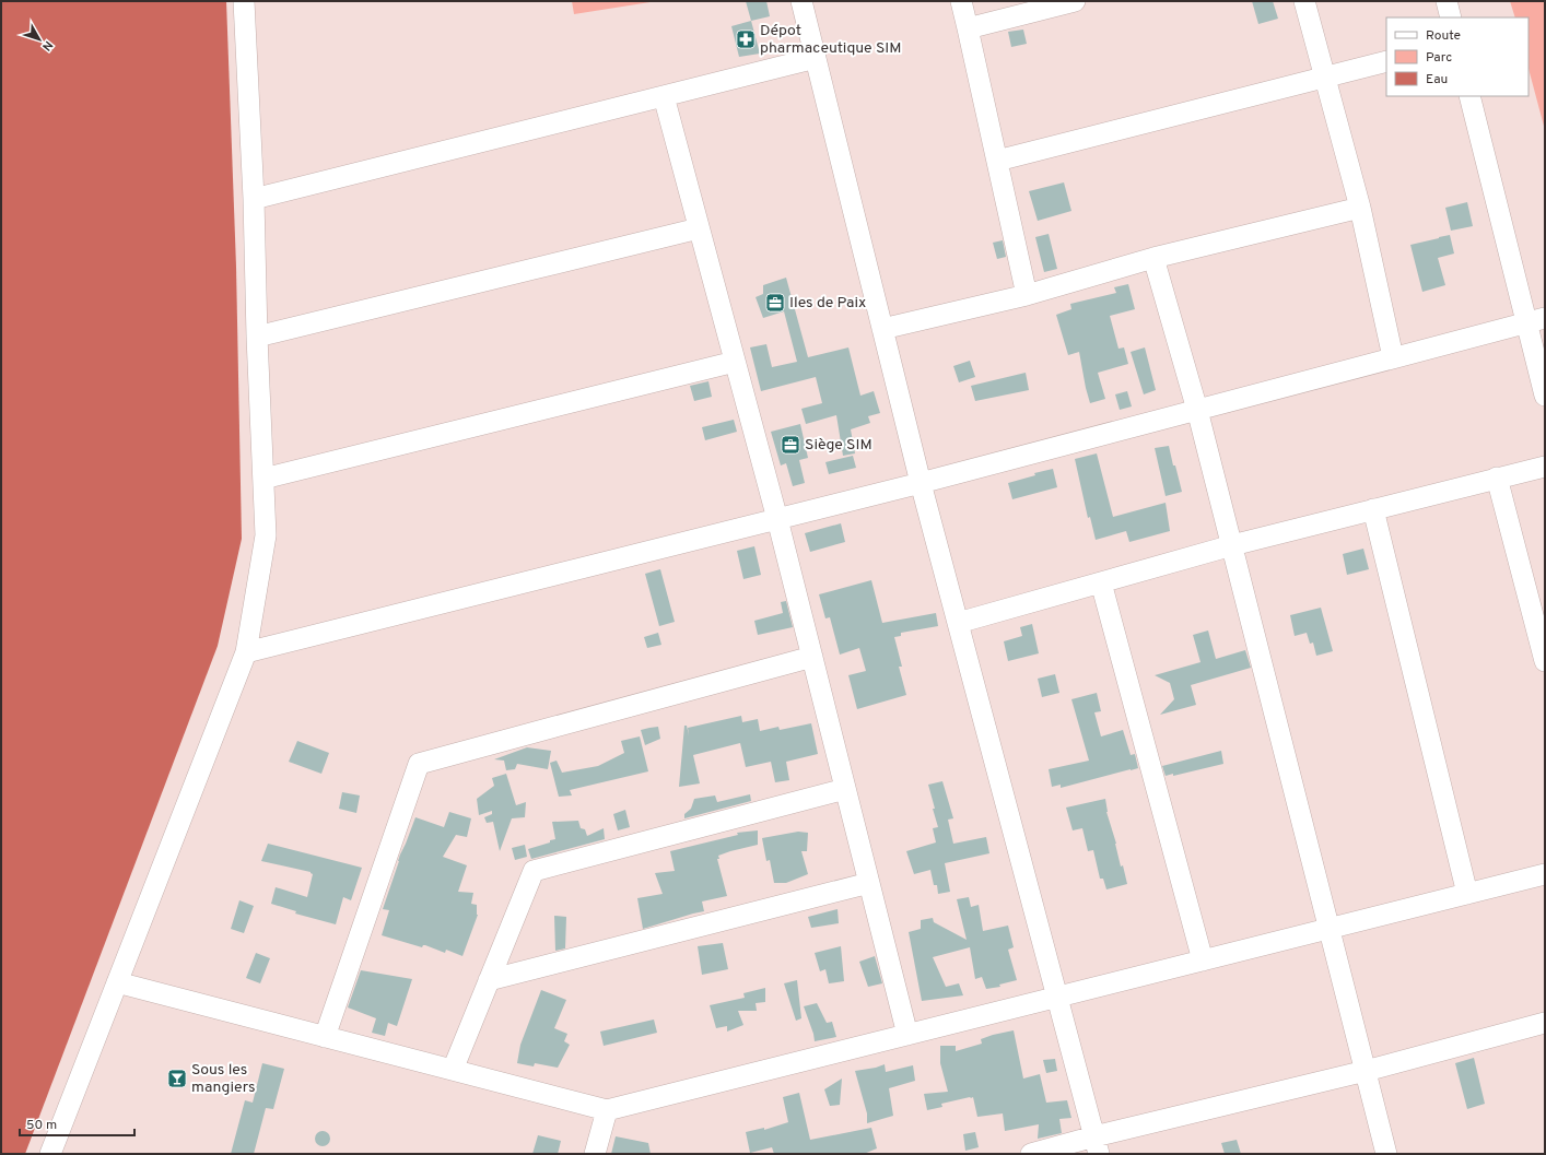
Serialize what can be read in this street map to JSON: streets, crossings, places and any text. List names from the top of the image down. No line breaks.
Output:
{"places":{"pharmacy":["Dépot pharmaceutique SIM"],"office":["Iles de Paix","Siège SIM"],"bar":["Sous les mangiers"]},"legend":["Route","Parc","Eau"],"scale_bar":"50 m","north":"bottom right"}
